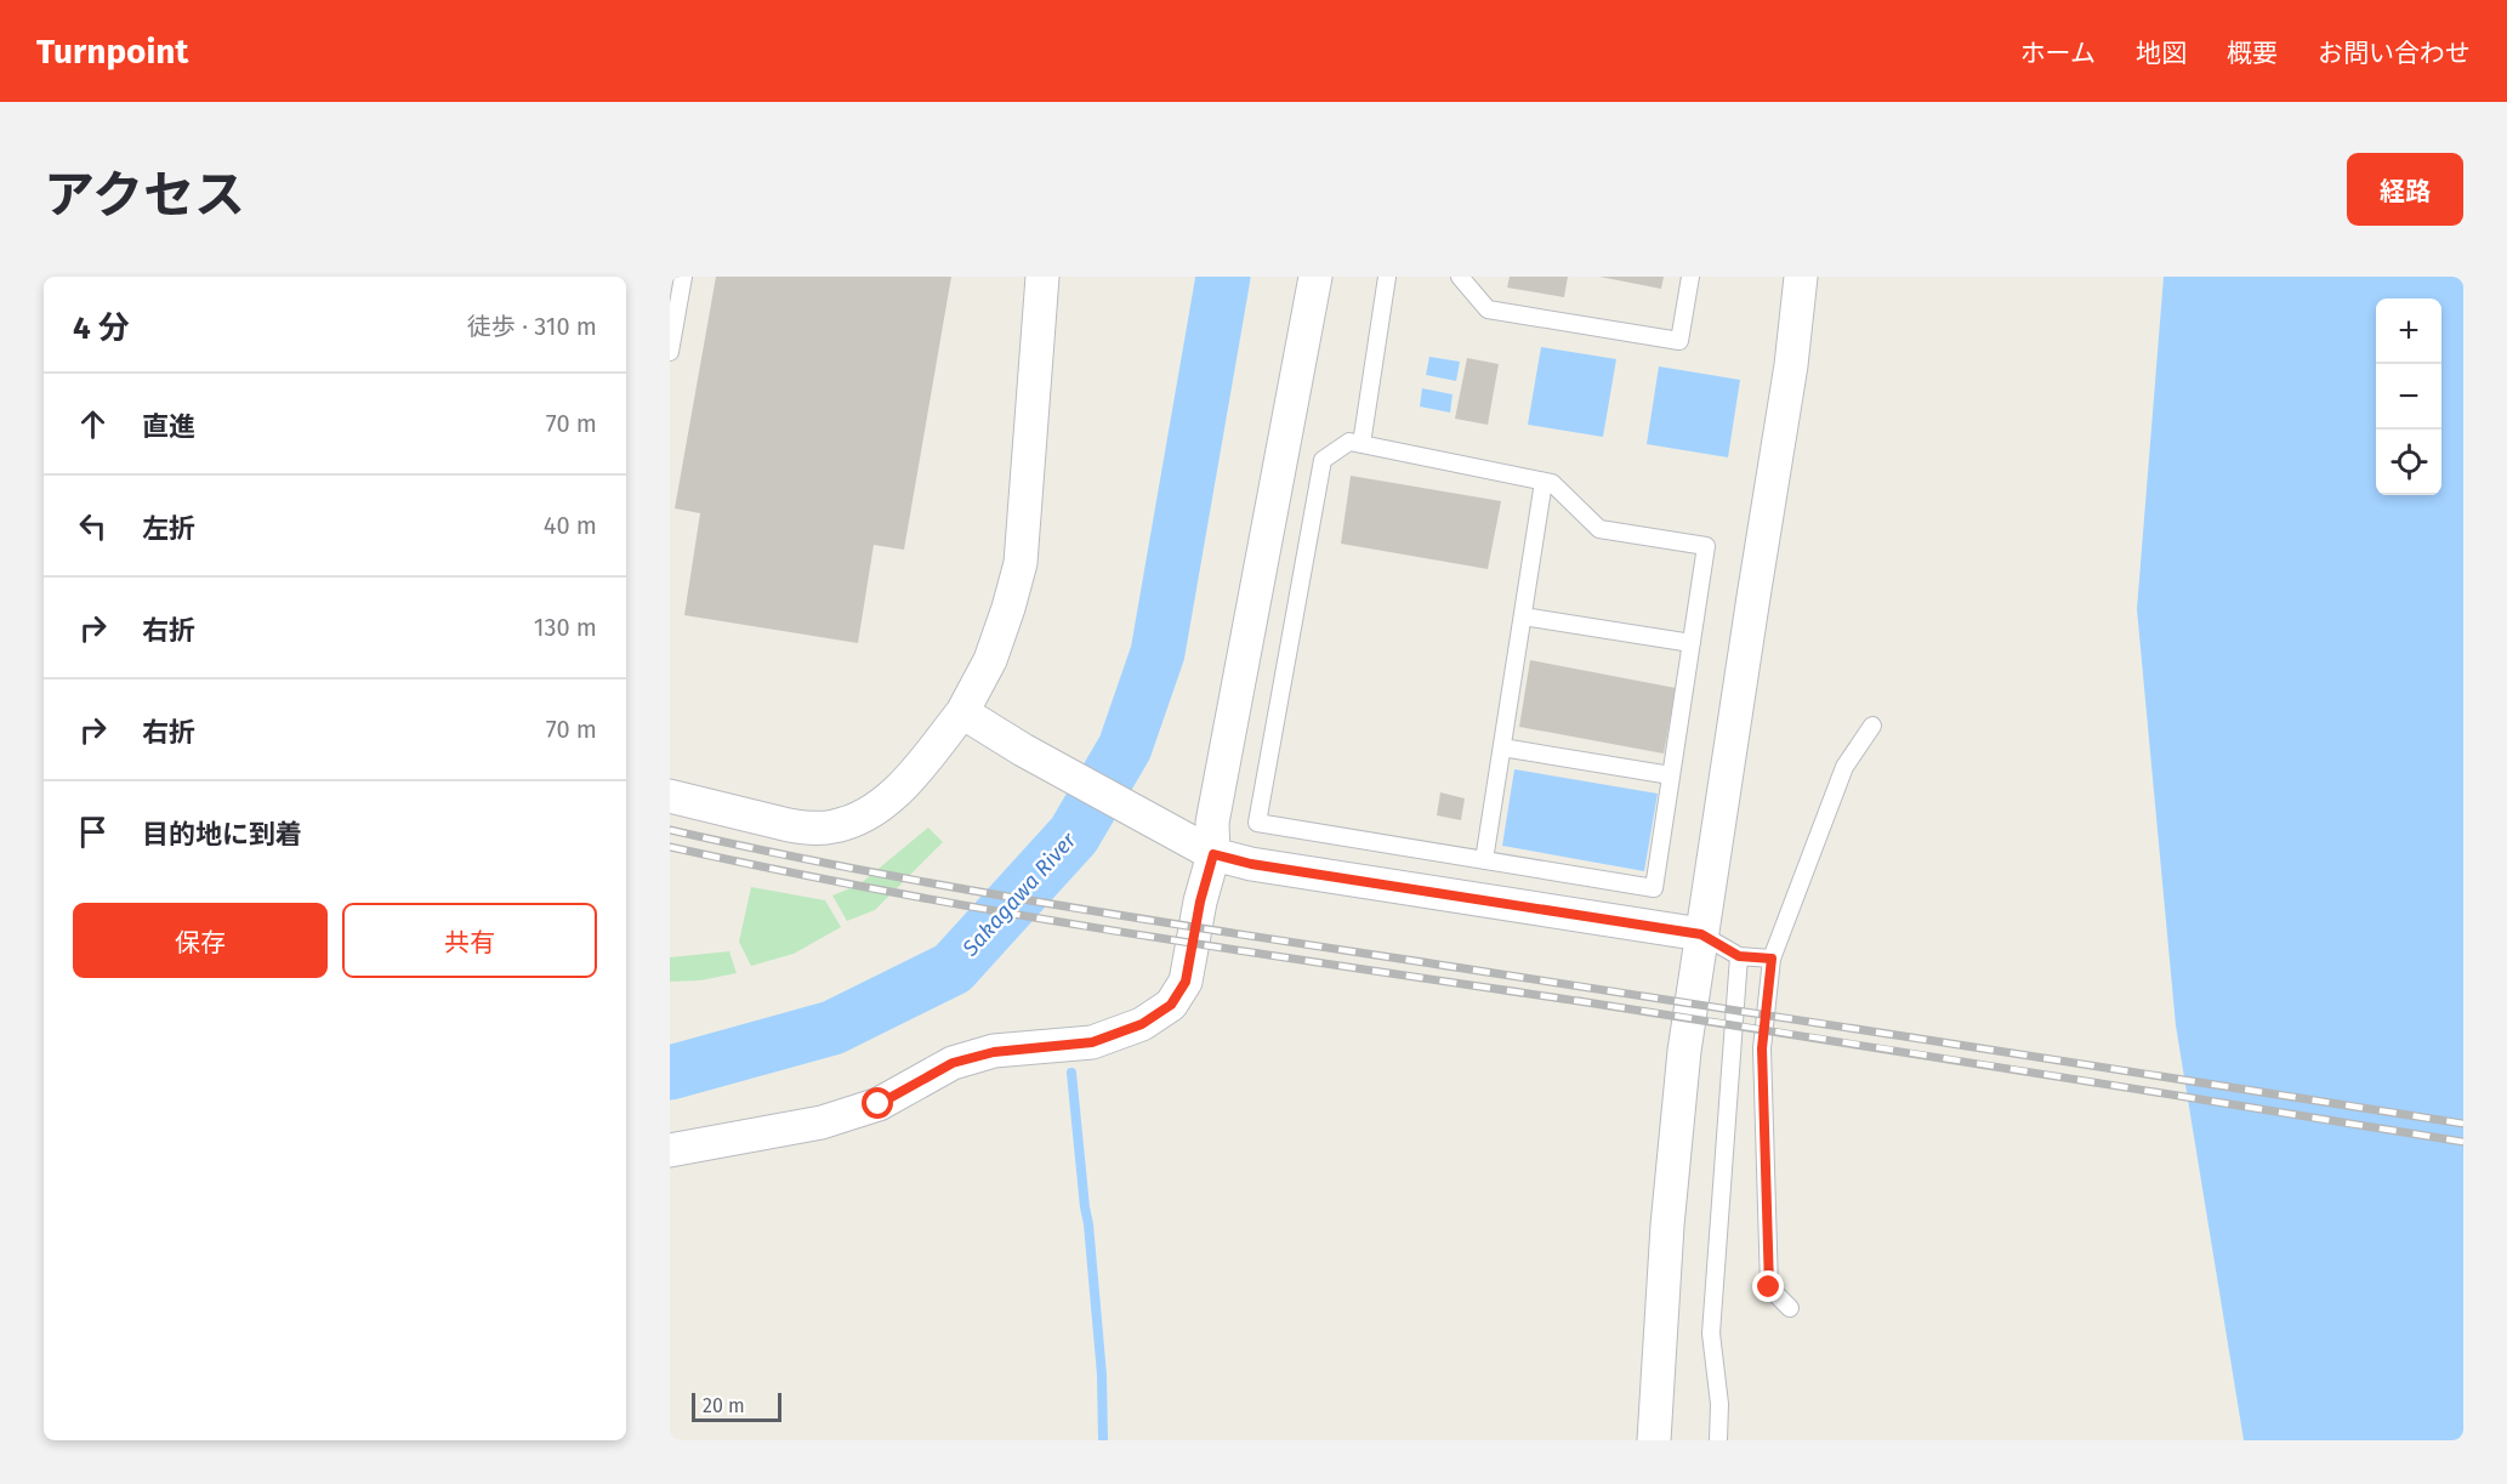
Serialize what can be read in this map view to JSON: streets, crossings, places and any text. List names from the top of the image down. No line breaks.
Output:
{"water":["Sakagawa River"],"scale_bar":"20 m","page":{"header":"Turnpoint","nav":["ホーム","地図","概要","お問い合わせ"],"title":"アクセス","buttons":["経路",["保存","共有"]],"heading":["4 分","徒歩 · 310 m"],"map_buttons":["+","−"],"list":[["直進","70 m"],["左折","40 m"],["右折","130 m"],["右折","70 m"],"目的地に到着"],"scale":"20 m"}}
